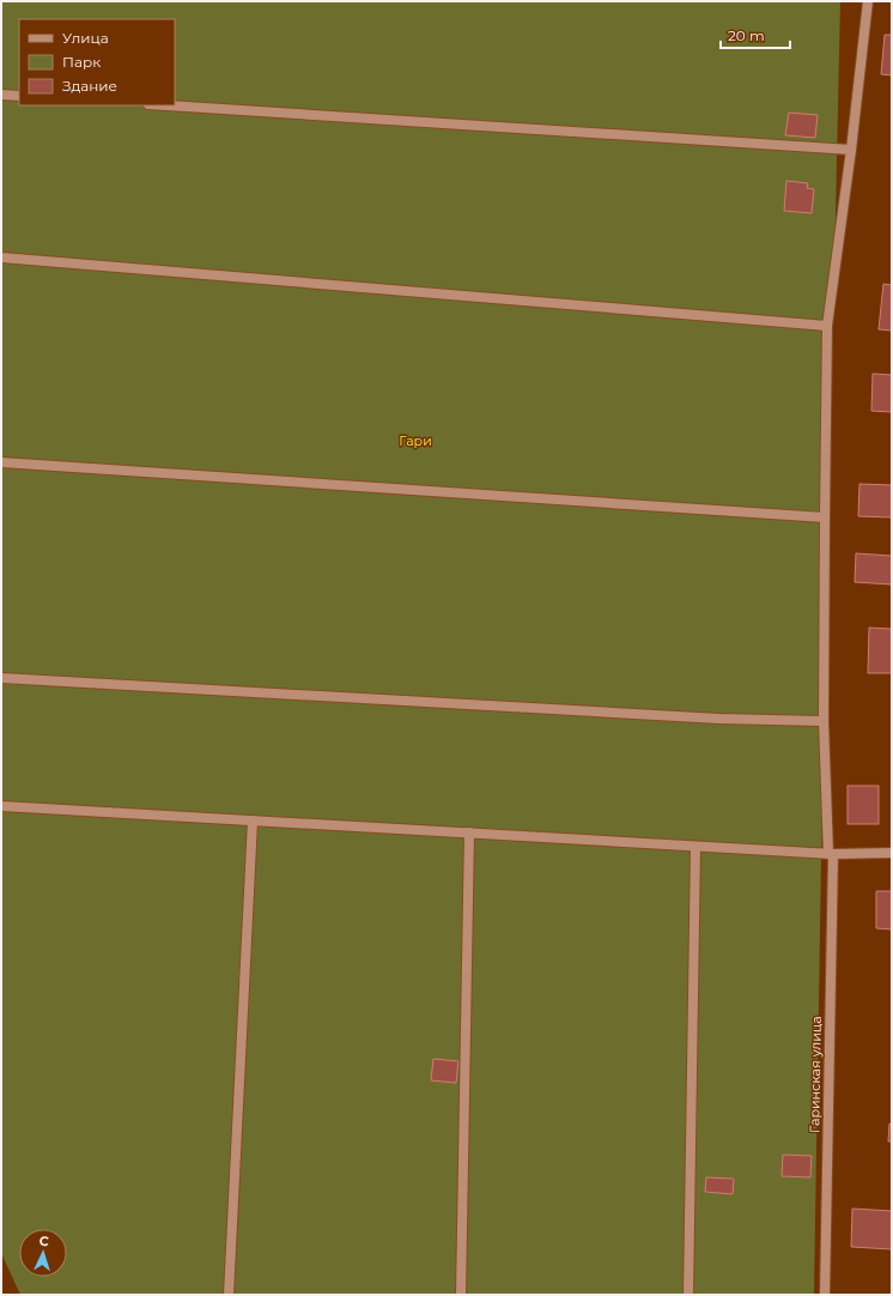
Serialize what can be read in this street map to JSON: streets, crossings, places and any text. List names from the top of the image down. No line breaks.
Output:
{"streets":{"street":["Гаринская улица"]},"parks":["Гари"],"legend":["Улица","Парк","Здание"],"scale_bar":"20 m","north":"top"}
